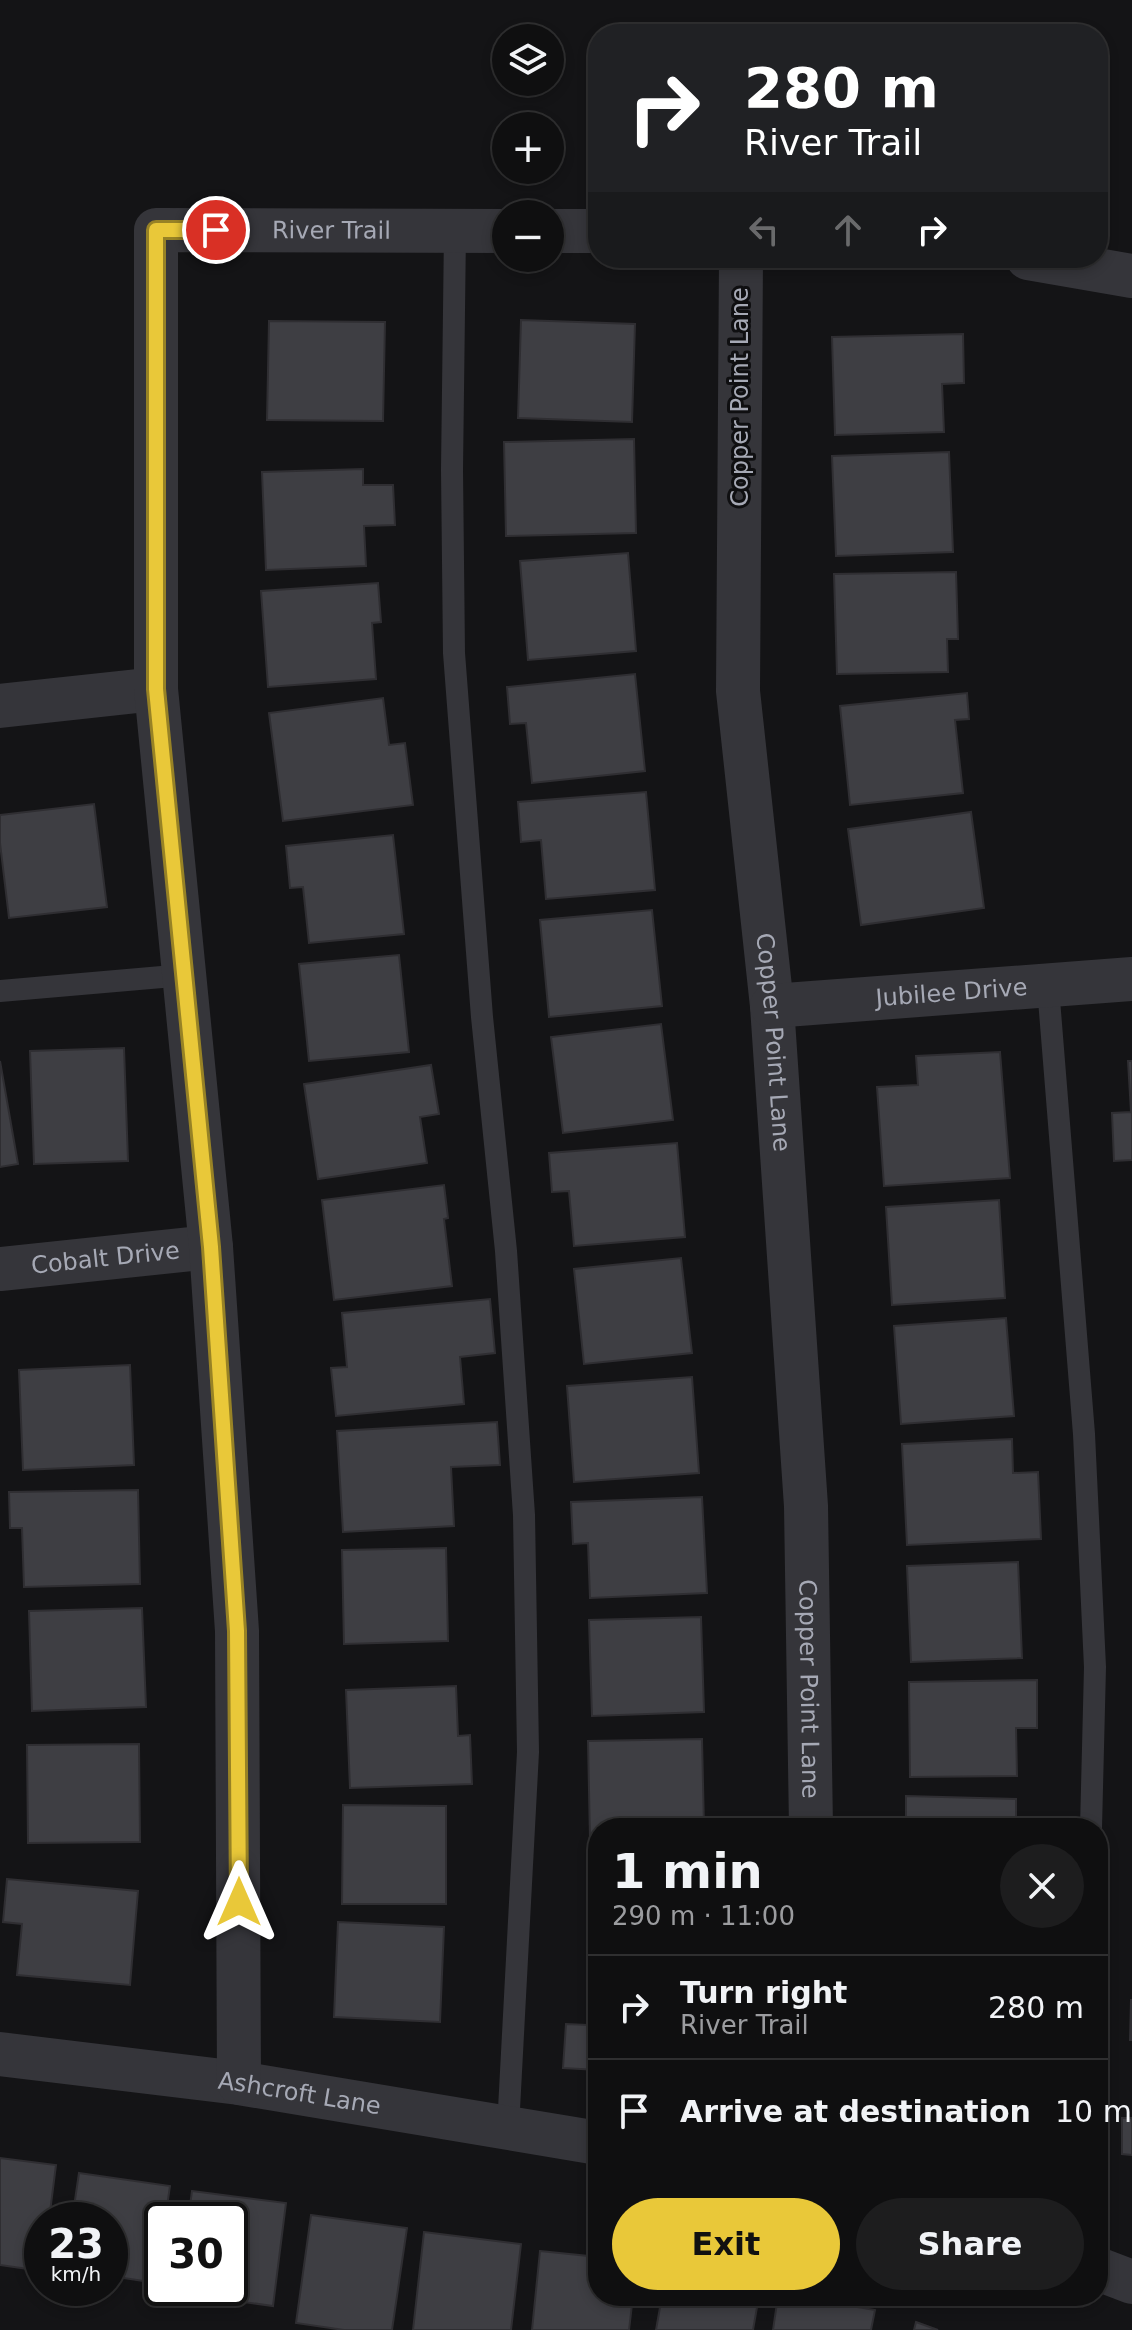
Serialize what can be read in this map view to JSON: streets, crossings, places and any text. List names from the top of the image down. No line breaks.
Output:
{"streets":{"street":["River Trail","Copper Point Lane","Jubilee Drive","Cobalt Drive","Ashcroft Lane"]},"crossings":[["Copper Point Lane","Jubilee Drive"]],"page":{"map_buttons":["+","−"],"turn":["280 m","River Trail"],"heading":["1 min","290 m · 11:00"],"list":[{"name":"Turn right","note":"River Trail","value":"280 m"},{"name":"Arrive at destination","value":"10 m"}],"buttons":["Exit","Share"],"speed":"23 km/h","limit":"30"}}
